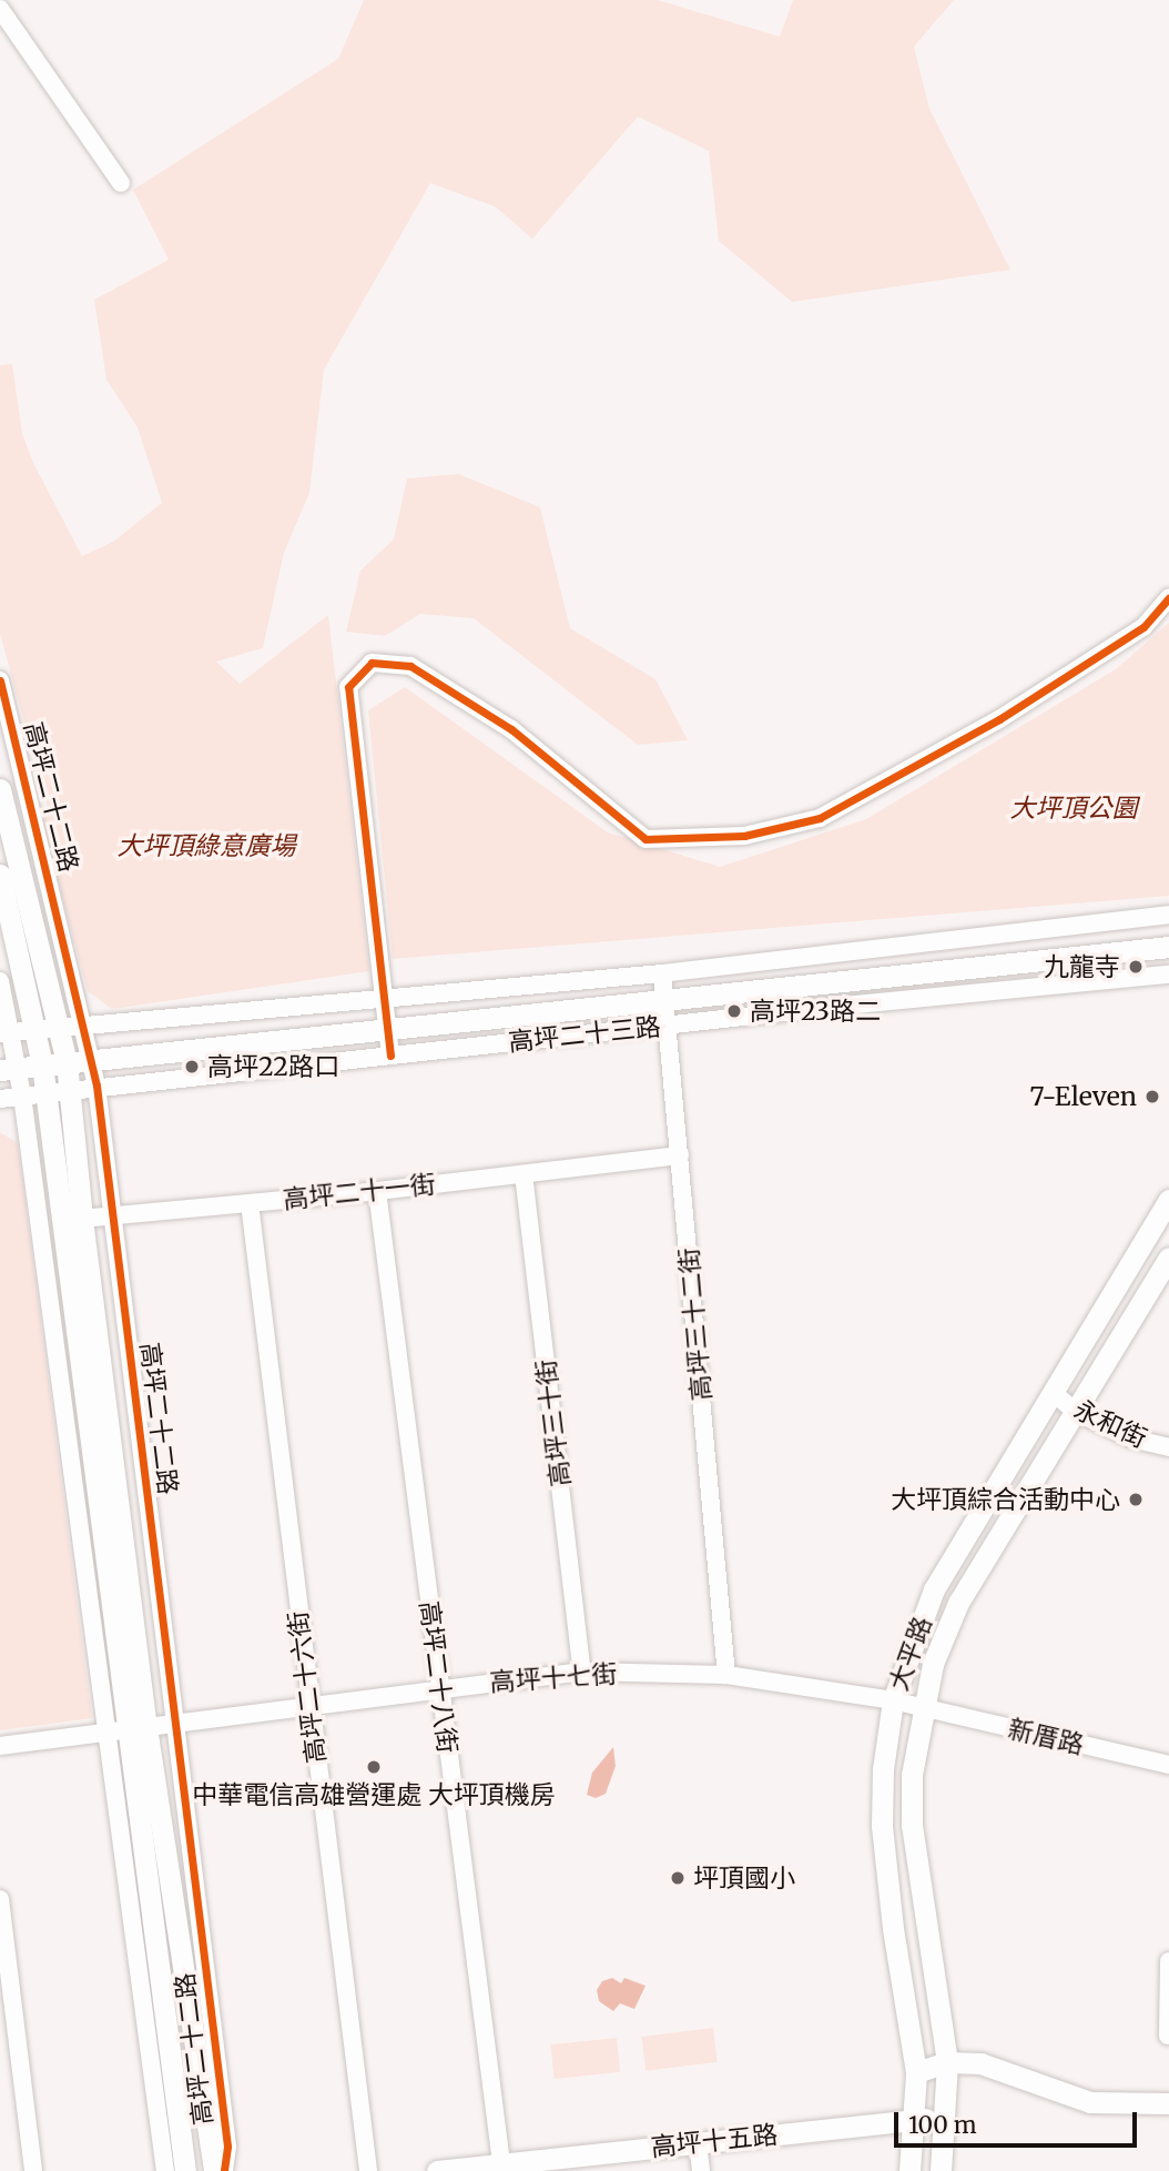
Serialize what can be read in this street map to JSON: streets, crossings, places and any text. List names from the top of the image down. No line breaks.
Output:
{"streets":{"street":["高坪二十二路","高坪二十三路","高坪二十一街","高坪三十二街","高坪三十街","永和街","大平路","高坪二十八街","高坪十七街","高坪二十六街","新厝路","高坪十五路"]},"crossings":[["高坪二十二路","高坪二十三路"],["高坪二十二路","高坪二十一街"],["高坪二十二路","高坪十七街"],["高坪二十三路","高坪三十二街"],["高坪二十一街","高坪三十二街"],["高坪二十一街","高坪三十街"],["高坪二十一街","高坪二十八街"],["高坪二十一街","高坪二十六街"],["高坪三十二街","高坪十七街"],["高坪三十街","高坪十七街"],["永和街","大平路"],["大平路","高坪十七街"],["大平路","新厝路"],["大平路","高坪十五路"],["高坪二十八街","高坪十七街"],["高坪二十八街","高坪十五路"],["高坪十七街","高坪二十六街"],["高坪十七街","新厝路"]],"parks":["大坪頂公園","大坪頂綠意廣場"],"places":["九龍寺","高坪23路二","高坪22路口","7-Eleven","大坪頂綜合活動中心","中華電信高雄營運處 大坪頂機房","坪頂國小"],"scale_bar":"100 m"}
